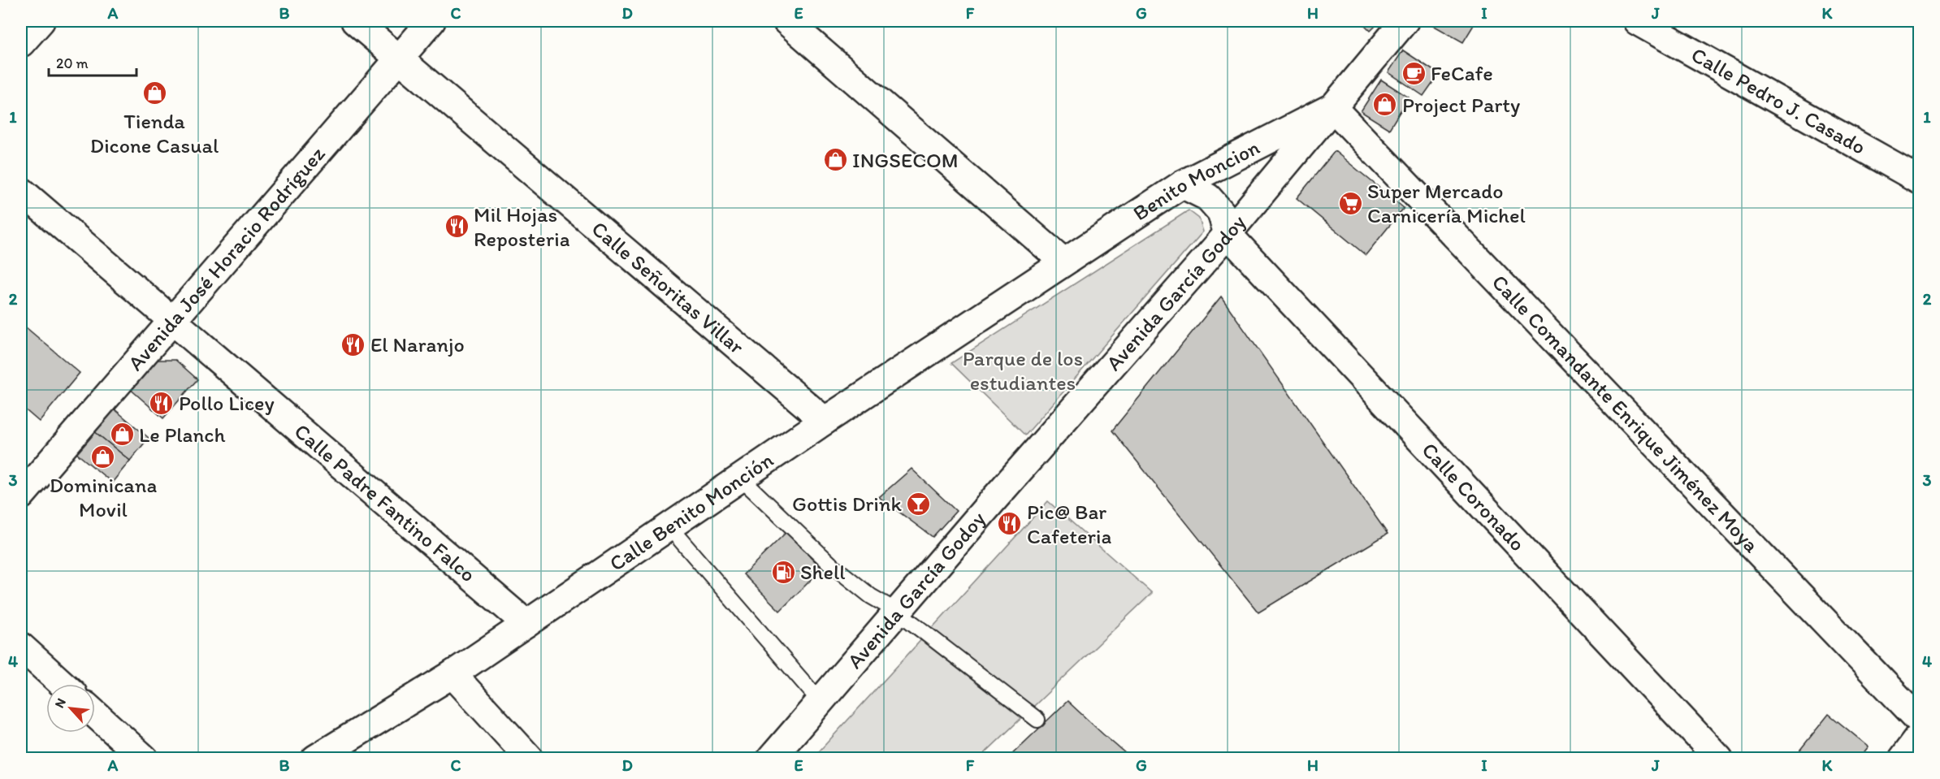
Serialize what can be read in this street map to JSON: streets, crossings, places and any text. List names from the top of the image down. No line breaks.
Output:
{"streets":{"street":["Calle Pedro J. Casado","Benito Moncion","Avenida José Horacio Rodríguez","Calle Señoritas Villar","Avenida García Godoy","Calle Comandante Enrique Jiménez Moya","Calle Coronado","Calle Padre Fantino Falco","Calle Benito Monción"]},"crossings":[["Benito Moncion","Avenida García Godoy"],["Benito Moncion","Calle Comandante Enrique Jiménez Moya"],["Benito Moncion","Calle Benito Monción"],["Avenida José Horacio Rodríguez","Calle Señoritas Villar"],["Avenida José Horacio Rodríguez","Calle Padre Fantino Falco"],["Calle Señoritas Villar","Calle Benito Monción"],["Avenida García Godoy","Calle Comandante Enrique Jiménez Moya"],["Avenida García Godoy","Calle Coronado"],["Calle Padre Fantino Falco","Calle Benito Monción"]],"parks":["Parque de los estudiantes"],"places":{"cafe":["FeCafe"],"shop":["Tienda Dicone Casual","Project Party","INGSECOM","Le Planch","Dominicana Movil"],"supermarket":["Super Mercado Carnicería Michel"],"restaurant":["Mil Hojas Reposteria","El Naranjo","Pollo Licey","Pic@ Bar Cafeteria"],"bar":["Gottis Drink"],"fuel station":["Shell"]},"scale_bar":"20 m","north":"top left","grid":{"columns":["A","B","C","D","E","F","G","H","I","J","K"],"rows":["1","2","3","4"]}}
